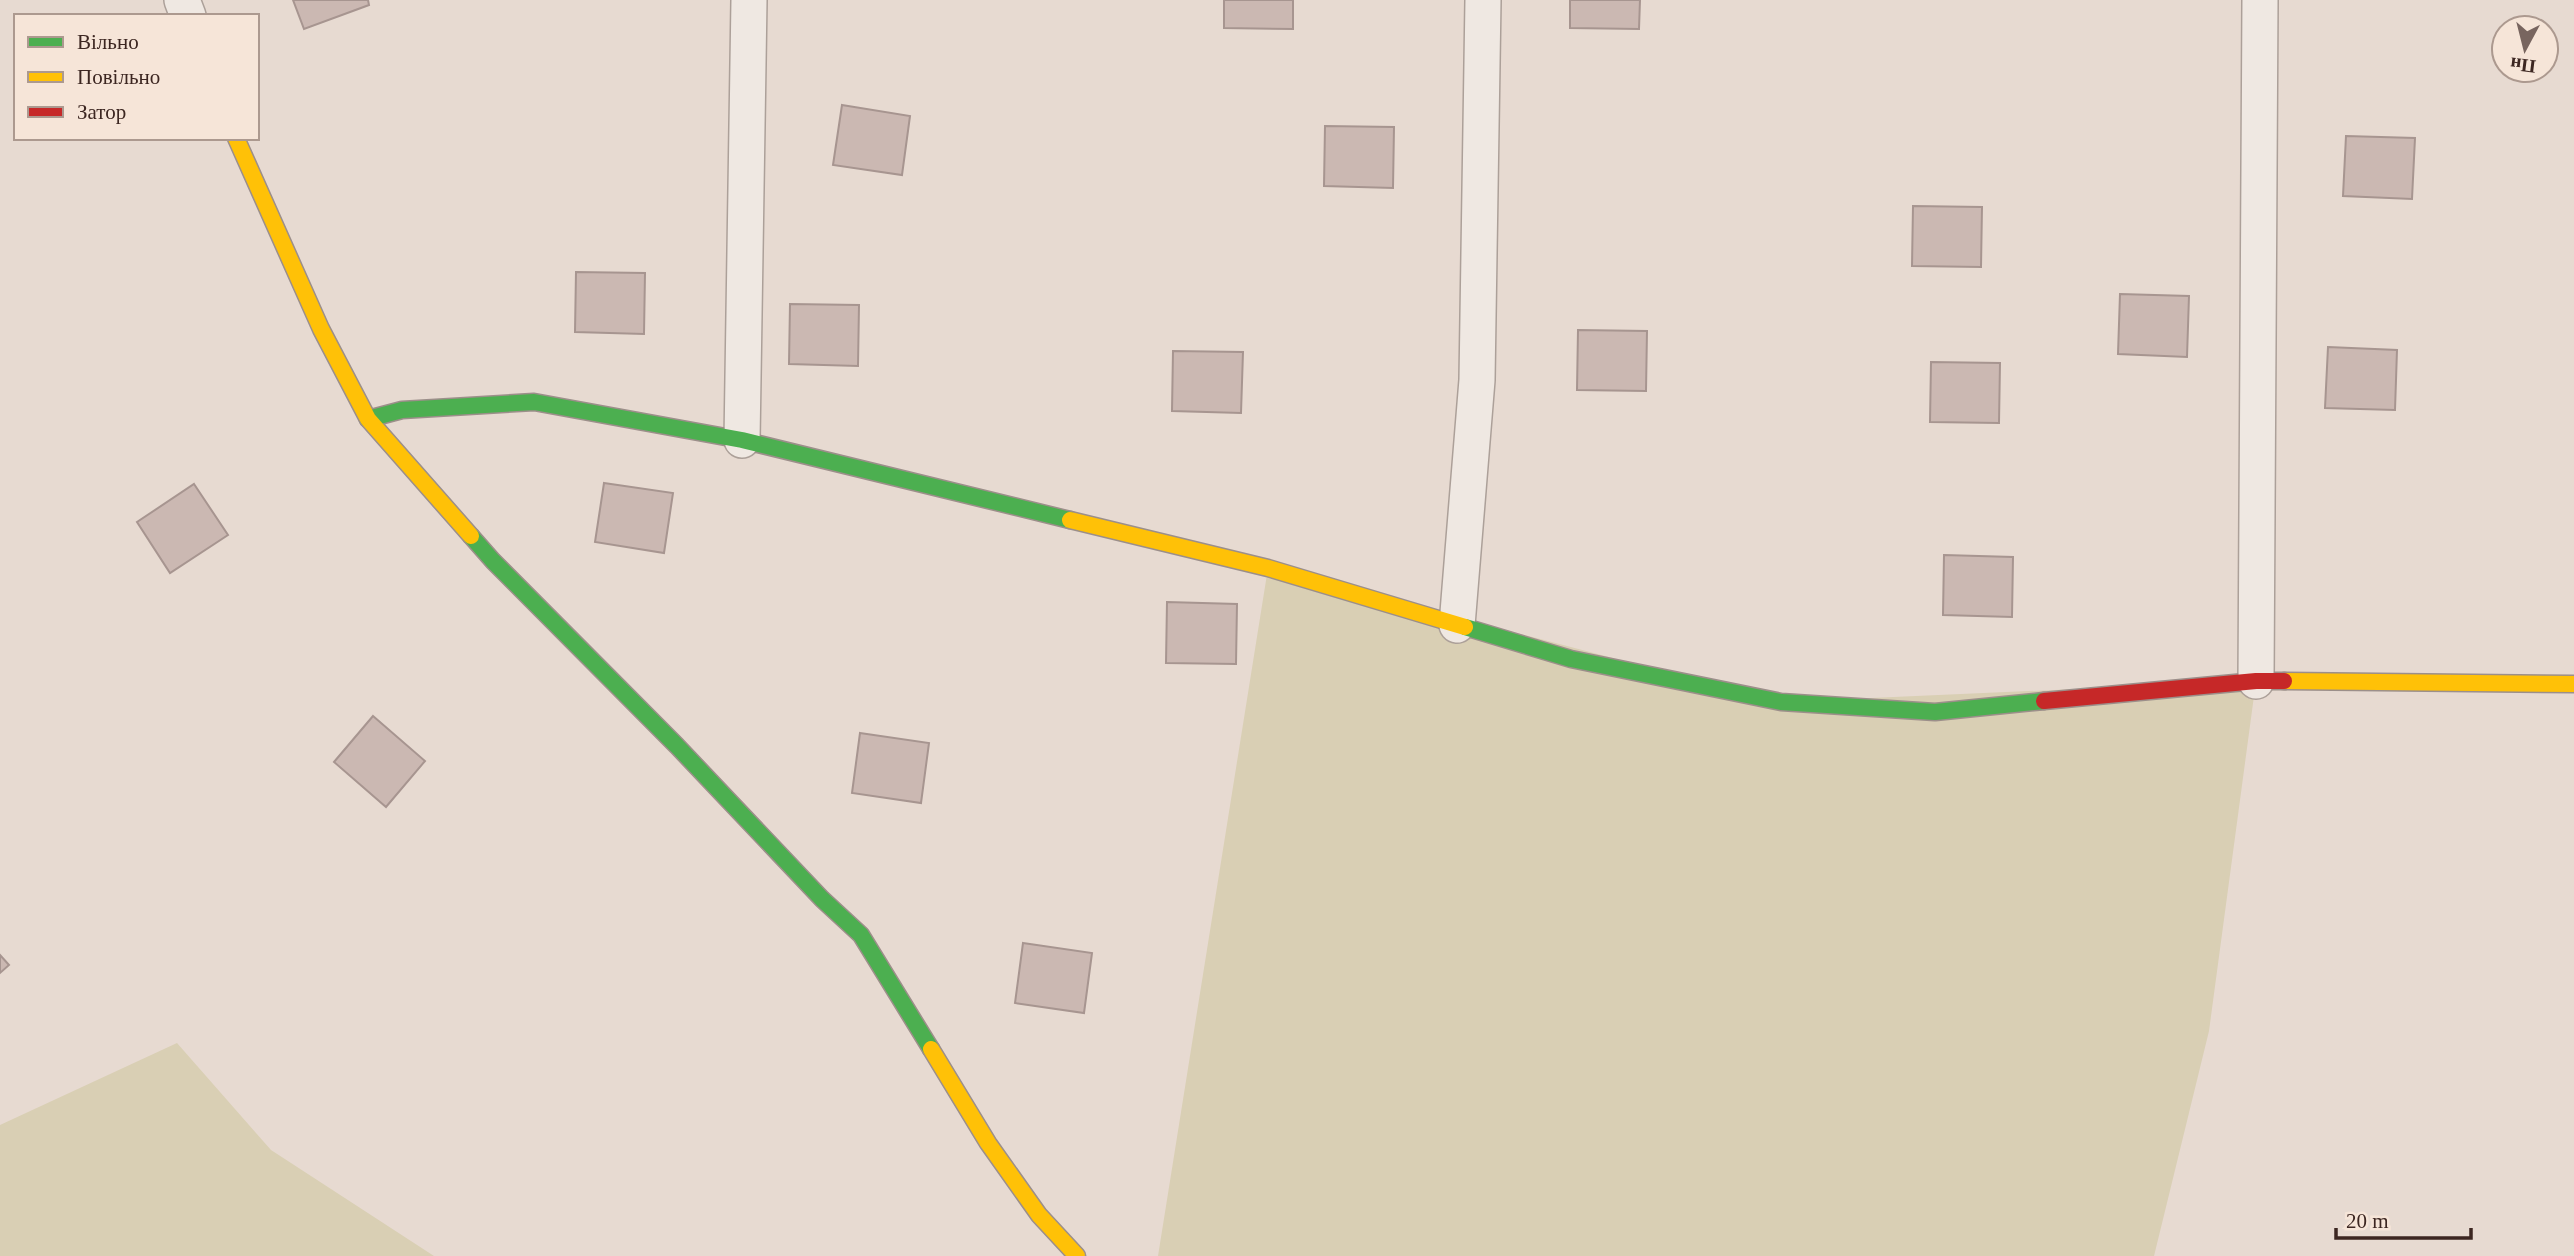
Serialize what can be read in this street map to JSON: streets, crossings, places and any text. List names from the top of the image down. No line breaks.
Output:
{"legend":["Вільно","Повільно","Затор"],"scale_bar":"20 m","north":"bottom"}
